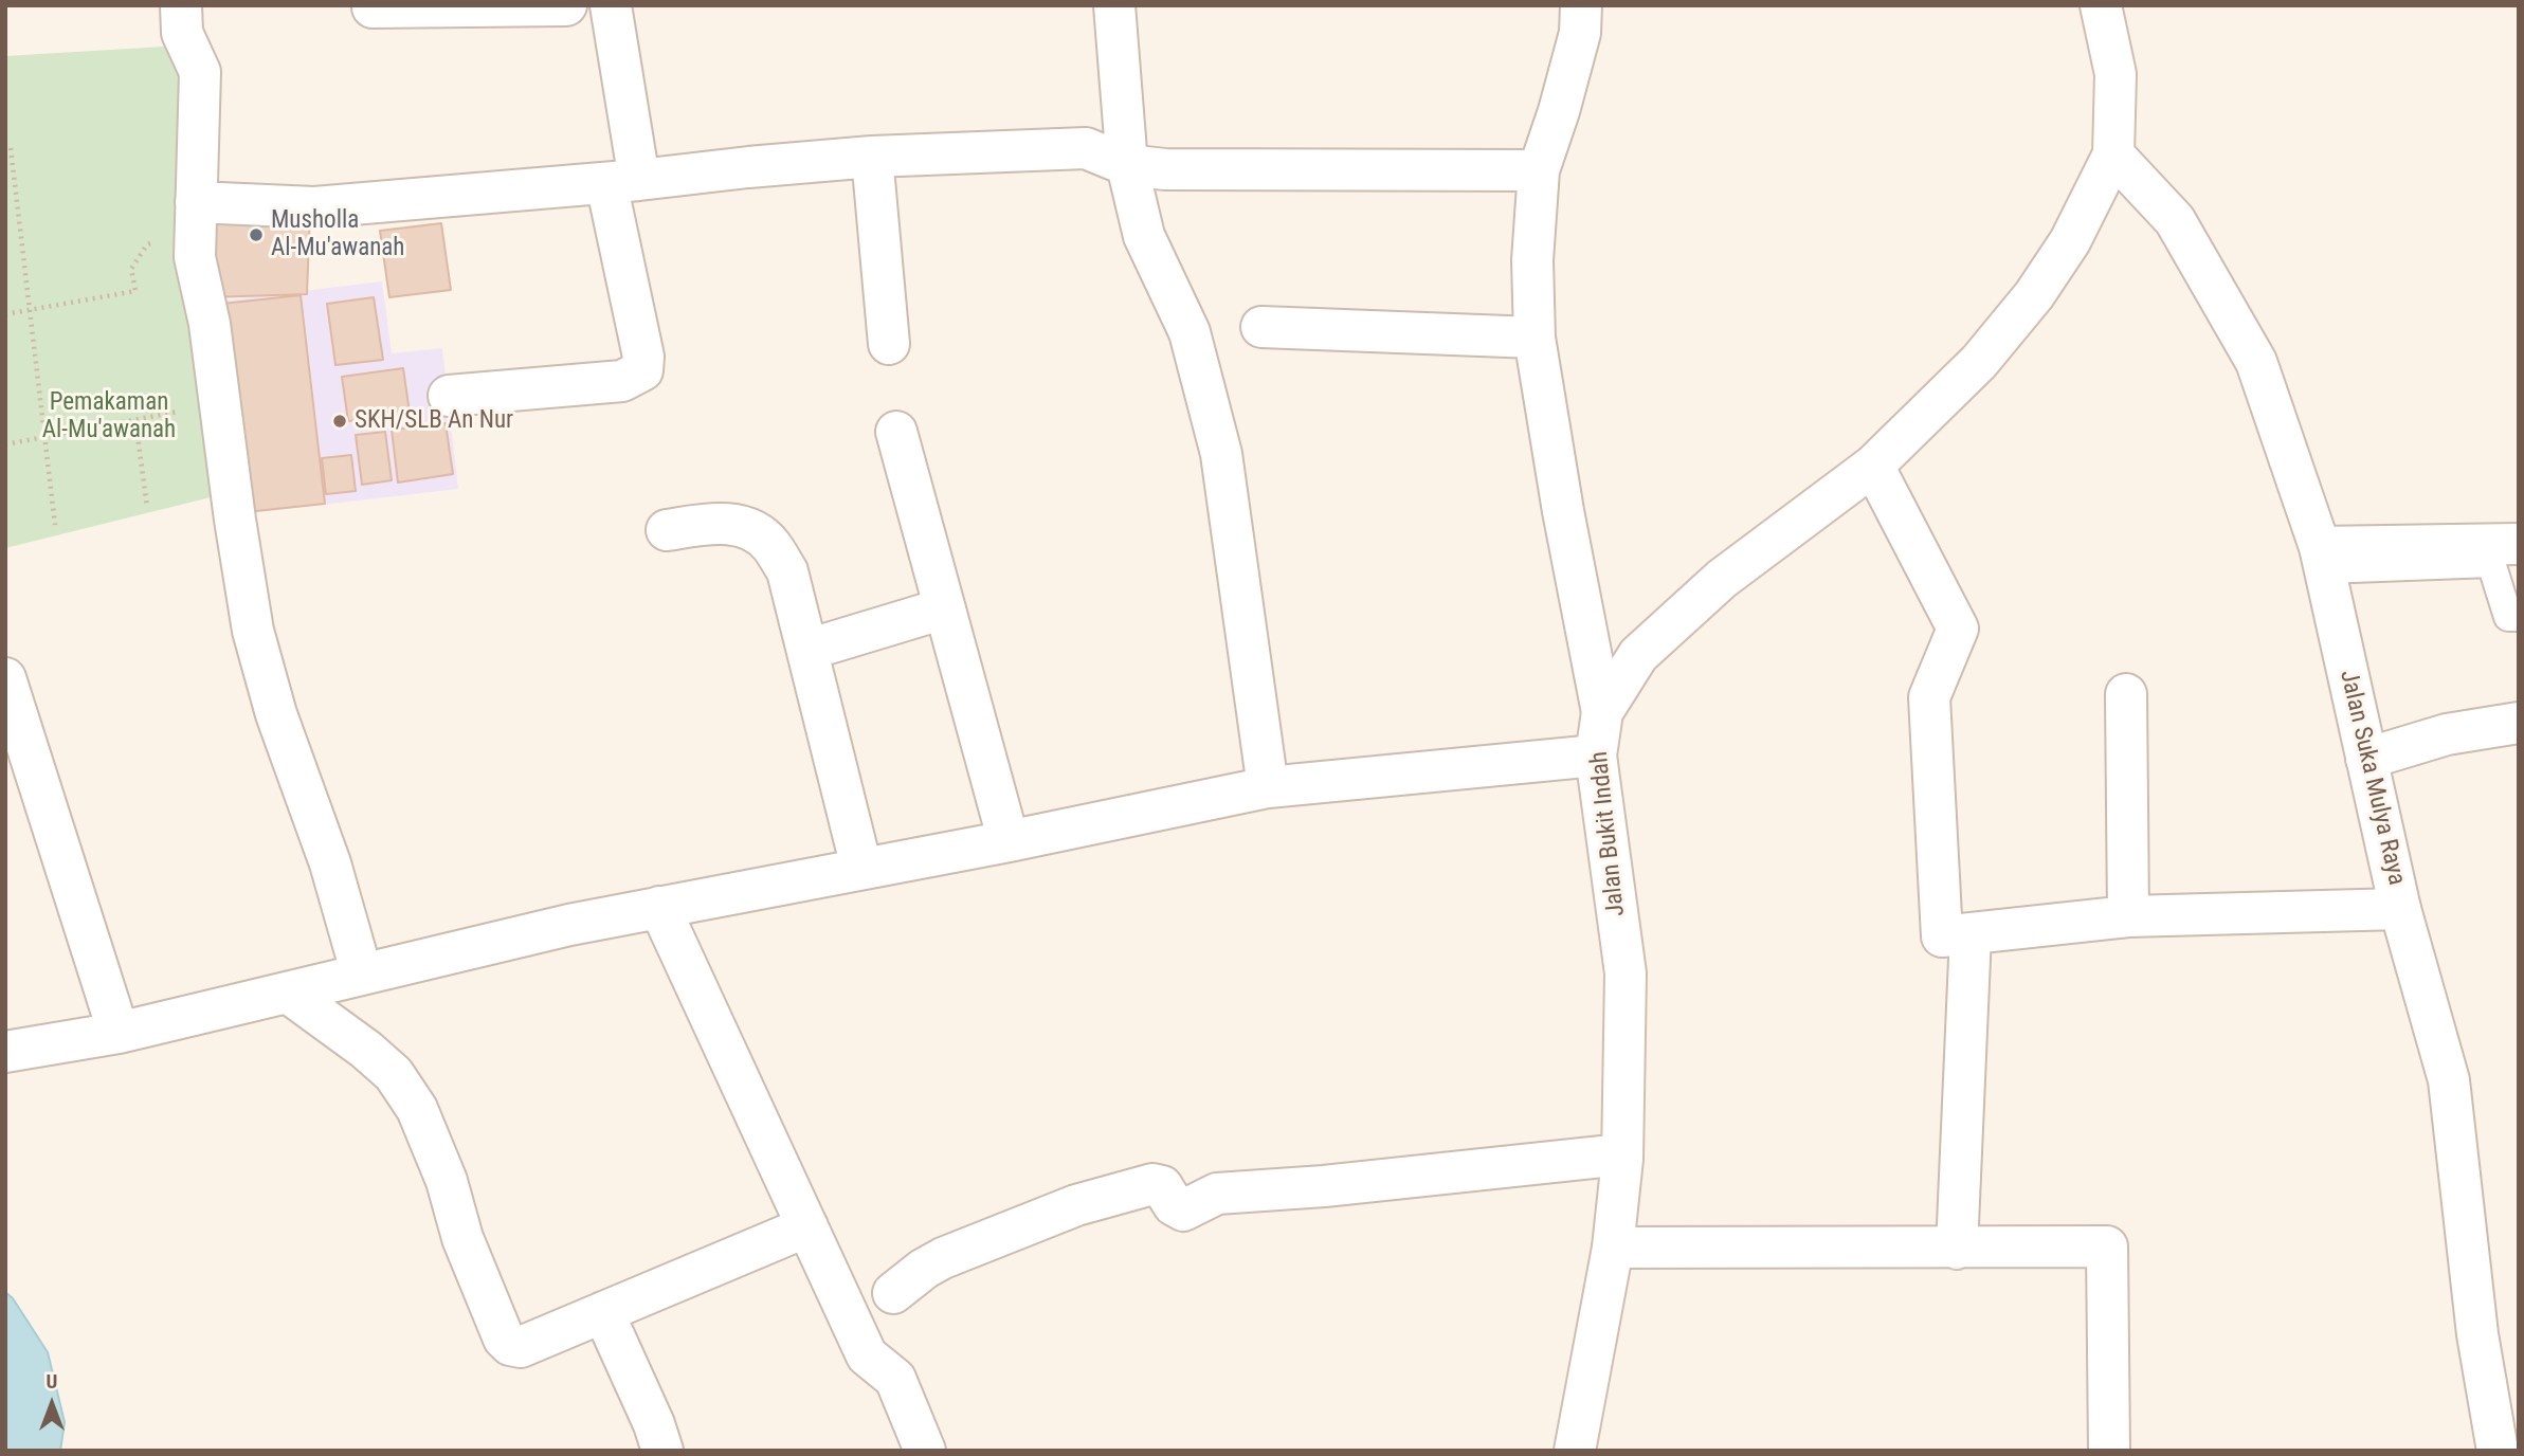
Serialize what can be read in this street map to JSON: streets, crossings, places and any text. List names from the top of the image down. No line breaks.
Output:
{"streets":{"street":["Jalan Suka Mulya Raya","Jalan Bukit Indah"]},"crossings":[["Jalan Suka Mulya Raya","Jalan Bukit Indah"]],"parks":["Pemakaman Al-Mu'awanah"],"places":["Musholla Al-Mu'awanah","SKH/SLB An Nur"],"north":"top"}
